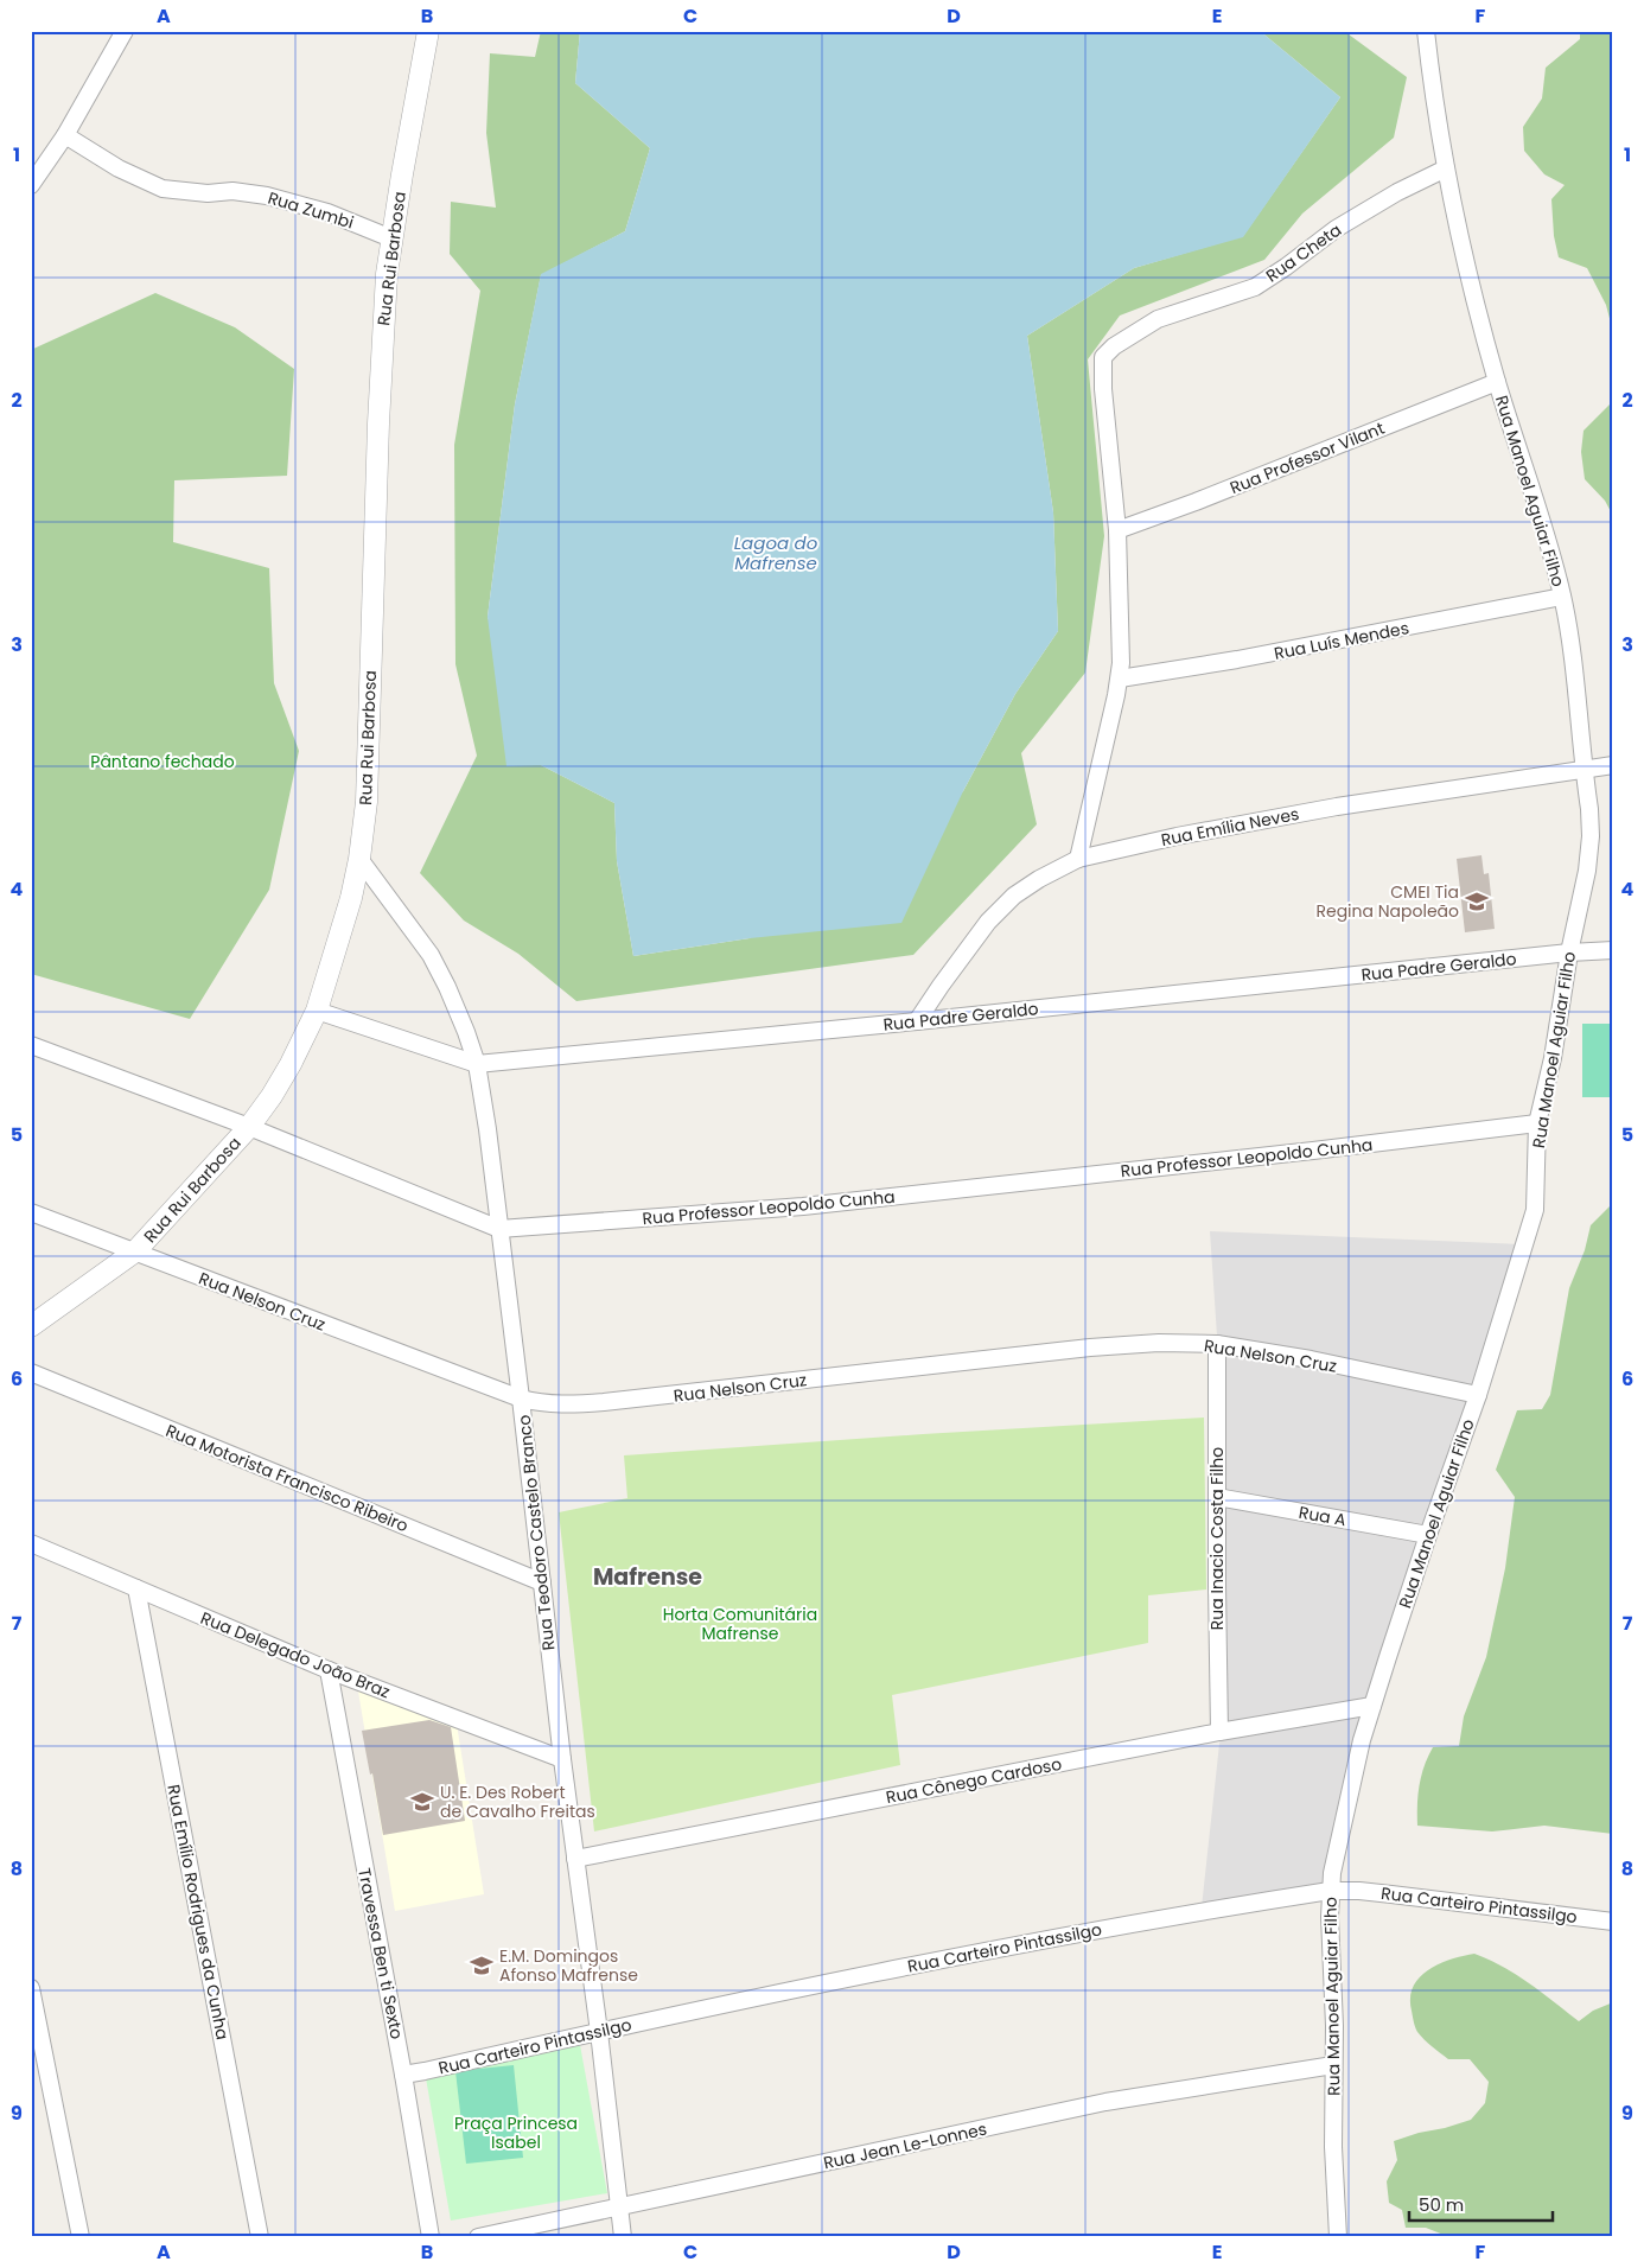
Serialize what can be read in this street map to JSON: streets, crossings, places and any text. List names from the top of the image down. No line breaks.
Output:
{"streets":{"street":["Rua Zumbi","Rua Cheta","Rua Rui Barbosa","Rua Professor Vilant","Rua Manoel Aguiar Filho","Rua Luís Mendes","Rua Emília Neves","Rua Padre Geraldo","Rua Professor Leopoldo Cunha","Rua Nelson Cruz","Rua Motorista Francisco Ribeiro","Rua A","Rua Teodoro Castelo Branco","Rua Inacio Costa Filho","Rua Delegado João Braz","Rua Cônego Cardoso","Rua Carteiro Pintassilgo","Rua Emílio Rodrigues da Cunha","Travessa Ben ti Sexto","Rua Jean Le-Lonnes"]},"crossings":[["Rua Zumbi","Rua Rui Barbosa"],["Rua Cheta","Rua Professor Vilant"],["Rua Cheta","Rua Manoel Aguiar Filho"],["Rua Cheta","Rua Luís Mendes"],["Rua Cheta","Rua Emília Neves"],["Rua Rui Barbosa","Rua Padre Geraldo"],["Rua Rui Barbosa","Rua Professor Leopoldo Cunha"],["Rua Rui Barbosa","Rua Nelson Cruz"],["Rua Rui Barbosa","Rua Teodoro Castelo Branco"],["Rua Professor Vilant","Rua Manoel Aguiar Filho"],["Rua Manoel Aguiar Filho","Rua Luís Mendes"],["Rua Manoel Aguiar Filho","Rua Emília Neves"],["Rua Manoel Aguiar Filho","Rua Padre Geraldo"],["Rua Manoel Aguiar Filho","Rua Professor Leopoldo Cunha"],["Rua Manoel Aguiar Filho","Rua Nelson Cruz"],["Rua Manoel Aguiar Filho","Rua A"],["Rua Manoel Aguiar Filho","Rua Cônego Cardoso"],["Rua Manoel Aguiar Filho","Rua Carteiro Pintassilgo"],["Rua Manoel Aguiar Filho","Rua Jean Le-Lonnes"],["Rua Emília Neves","Rua Padre Geraldo"],["Rua Padre Geraldo","Rua Teodoro Castelo Branco"],["Rua Professor Leopoldo Cunha","Rua Teodoro Castelo Branco"],["Rua Nelson Cruz","Rua Teodoro Castelo Branco"],["Rua Nelson Cruz","Rua Inacio Costa Filho"],["Rua Motorista Francisco Ribeiro","Rua Teodoro Castelo Branco"],["Rua A","Rua Inacio Costa Filho"],["Rua Teodoro Castelo Branco","Rua Delegado João Braz"],["Rua Teodoro Castelo Branco","Rua Cônego Cardoso"],["Rua Teodoro Castelo Branco","Rua Carteiro Pintassilgo"],["Rua Teodoro Castelo Branco","Rua Jean Le-Lonnes"],["Rua Inacio Costa Filho","Rua Cônego Cardoso"],["Rua Delegado João Braz","Rua Emílio Rodrigues da Cunha"],["Rua Delegado João Braz","Travessa Ben ti Sexto"],["Rua Carteiro Pintassilgo","Travessa Ben ti Sexto"]],"districts":["Mafrense"],"water":["Lagoa do Mafrense"],"parks":["Pântano fechado","Horta Comunitária Mafrense","Praça Princesa Isabel"],"places":{"school or university":["CMEI Tia Regina Napoleão","U. E. Des Robert de Cavalho Freitas","E.M. Domingos Afonso Mafrense"]},"scale_bar":"50 m","grid":{"columns":["A","B","C","D","E","F"],"rows":["1","2","3","4","5","6","7","8","9"]}}
